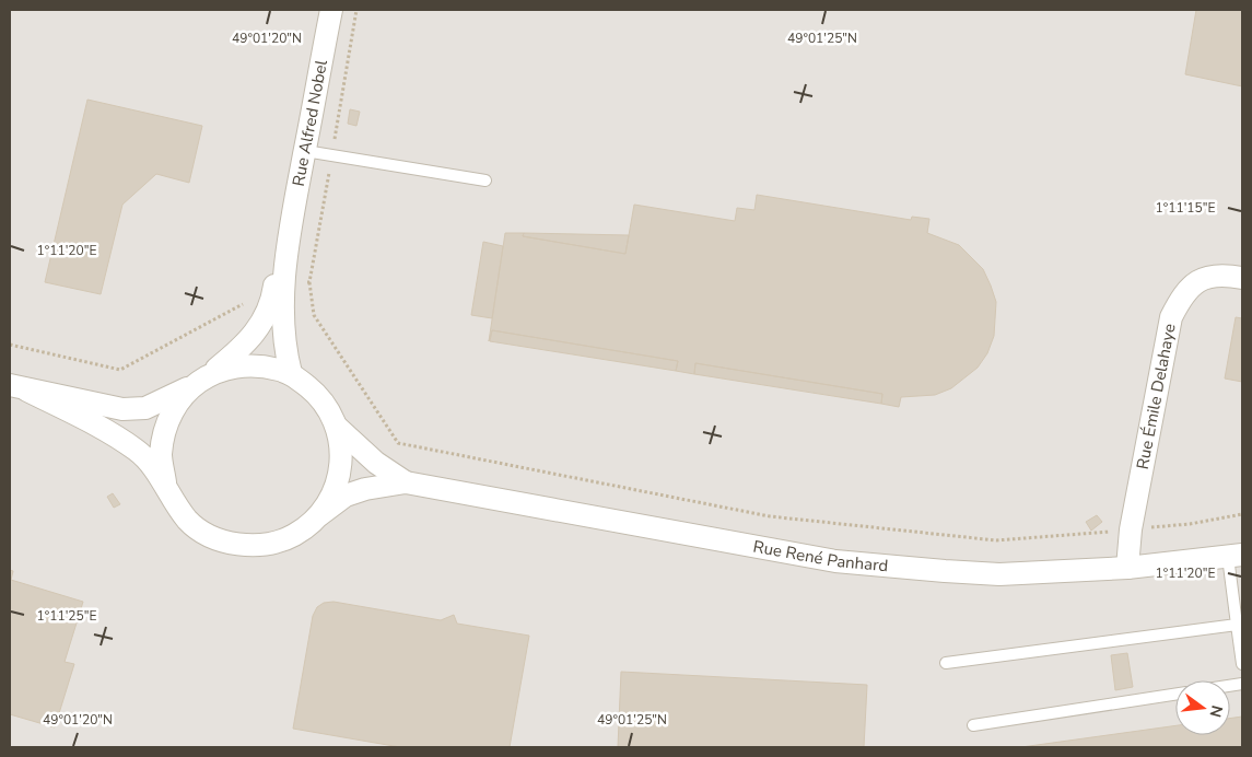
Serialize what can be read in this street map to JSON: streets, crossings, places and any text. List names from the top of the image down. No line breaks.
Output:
{"streets":{"street":["Rue Alfred Nobel","Rue Émile Delahaye","Rue René Panhard"]},"crossings":[["Rue Alfred Nobel","Rue René Panhard"],["Rue Émile Delahaye","Rue René Panhard"]],"north":"right","coordinates":["49°01'20\"N","49°01'25\"N","1°11'15\"E","1°11'20\"E","1°11'25\"E"]}
